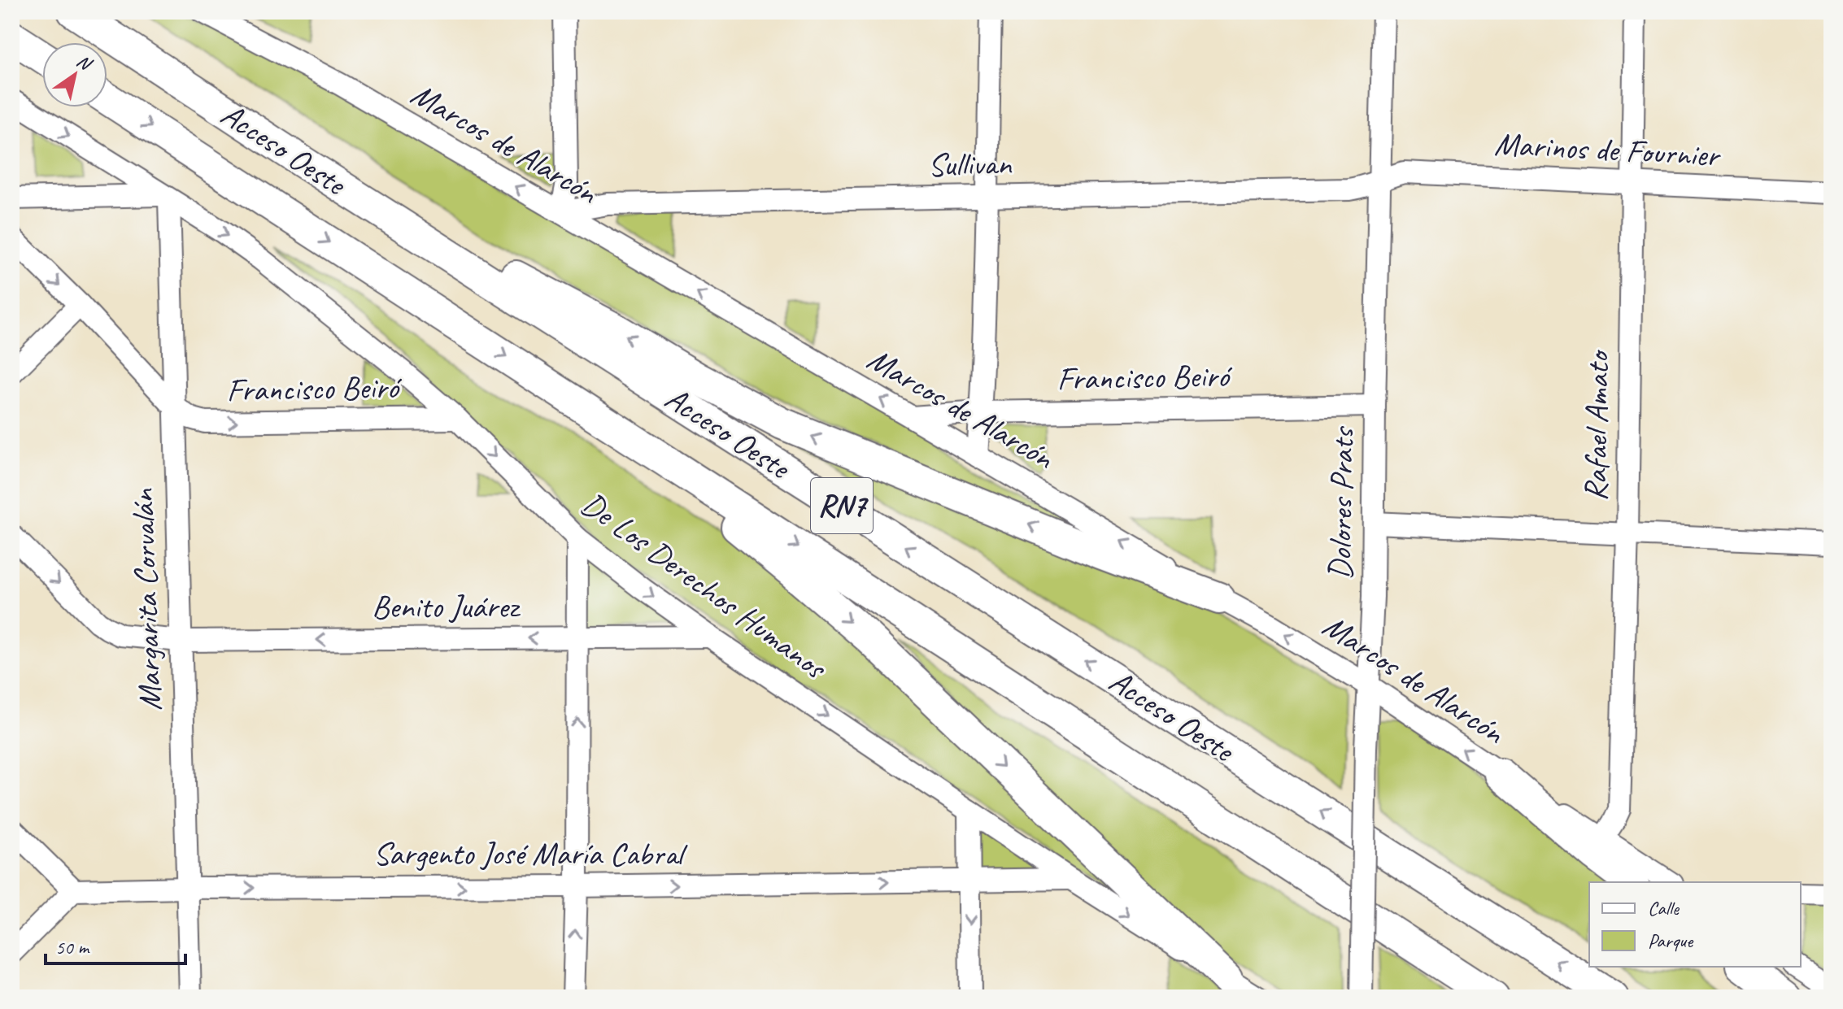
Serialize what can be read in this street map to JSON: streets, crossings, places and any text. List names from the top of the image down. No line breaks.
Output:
{"streets":{"highway":["Acceso Oeste","RN7"],"street":["Marcos de Alarcón","Marinos de Fournier","Sullivan","Francisco Beiró","Rafael Amato","Dolores Prats","De Los Derechos Humanos","Margarita Corvalán","Benito Juárez","Sargento José María Cabral"]},"crossings":[["Marcos de Alarcón","Sullivan"],["Marcos de Alarcón","Francisco Beiró"],["Marcos de Alarcón","Rafael Amato"],["Marcos de Alarcón","Dolores Prats"],["Marinos de Fournier","Sullivan"],["Marinos de Fournier","Rafael Amato"],["Marinos de Fournier","Dolores Prats"],["Sullivan","Dolores Prats"],["Francisco Beiró","Dolores Prats"],["Francisco Beiró","De Los Derechos Humanos"],["Francisco Beiró","Margarita Corvalán"],["De Los Derechos Humanos","Margarita Corvalán"],["De Los Derechos Humanos","Benito Juárez"],["De Los Derechos Humanos","Sargento José María Cabral"],["Margarita Corvalán","Benito Juárez"],["Margarita Corvalán","Sargento José María Cabral"]],"one_way":["Marcos de Alarcón","De Los Derechos Humanos","Sargento José María Cabral"],"legend":["Calle","Parque"],"scale_bar":"50 m","north":"top right"}
